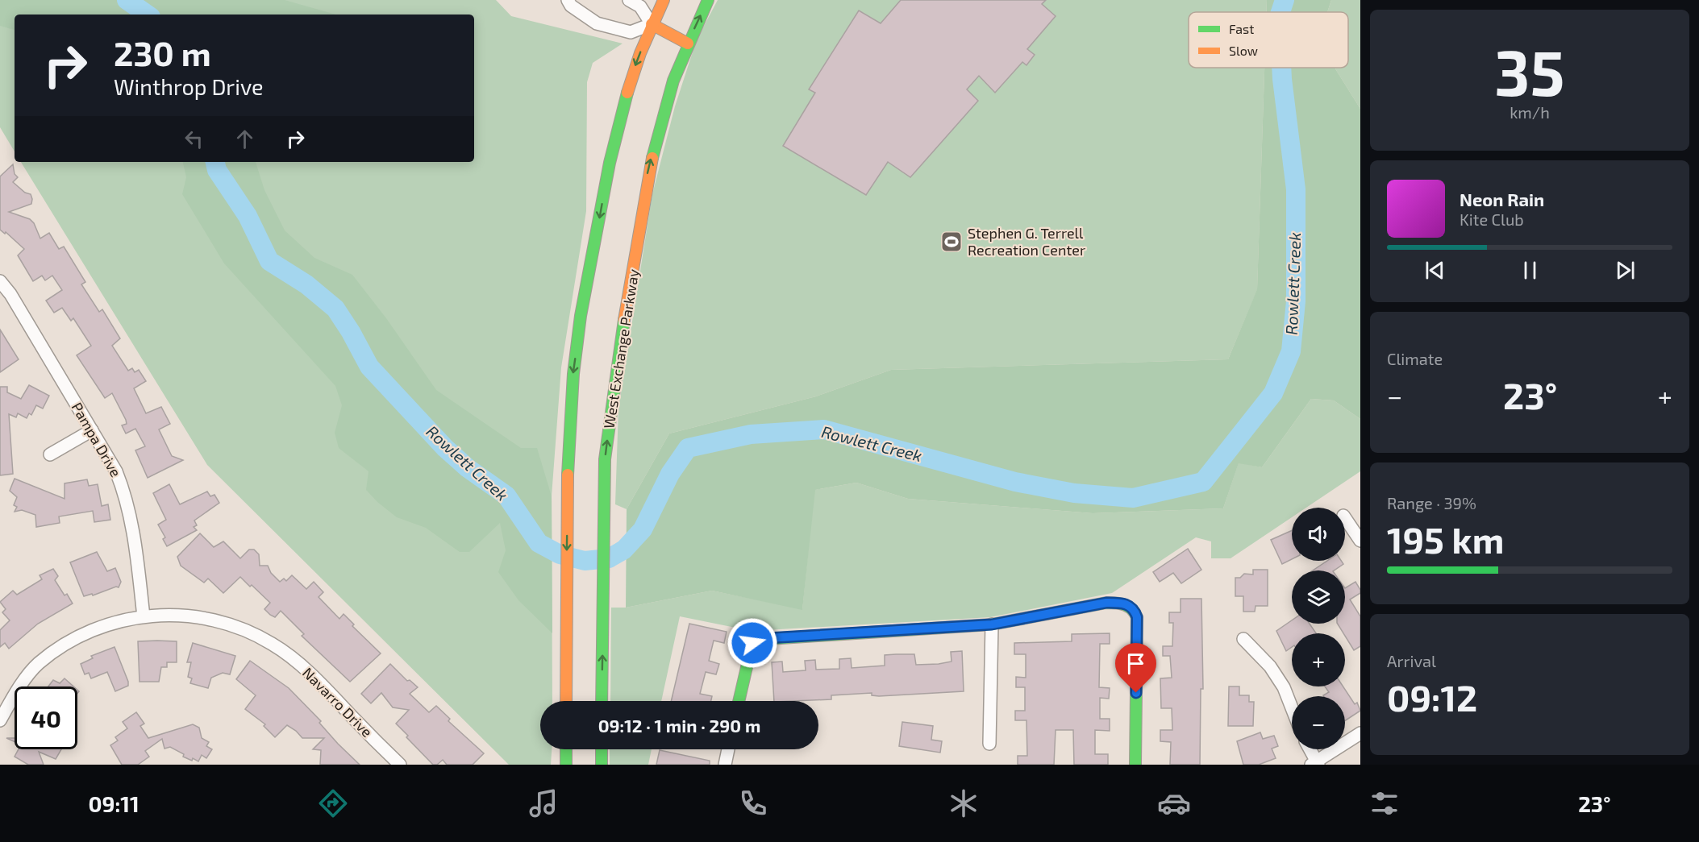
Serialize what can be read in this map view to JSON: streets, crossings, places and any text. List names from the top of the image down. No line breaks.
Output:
{"streets":{"main road":["West Exchange Parkway"],"street":["Pampa Drive","Navarro Drive"]},"crossings":[["Pampa Drive","Navarro Drive"]],"water":["Rowlett Creek"],"places":{"sports":["Stephen G. Terrell Recreation Center"]},"legend":["Fast","Slow"],"page":{"tile":[["35","km/h"],"Climate",["Range · 39%","195 km"],["Arrival","09:12"]],"turn":["230 m","Winthrop Drive"],"song":["Neon Rain","Kite Club"],"heat":["−","23°","+"],"map_buttons":["+","−"],"limit":"40","trip":"09:12 · 1 min · 290 m","tabs":["09:11","23°"]}}
